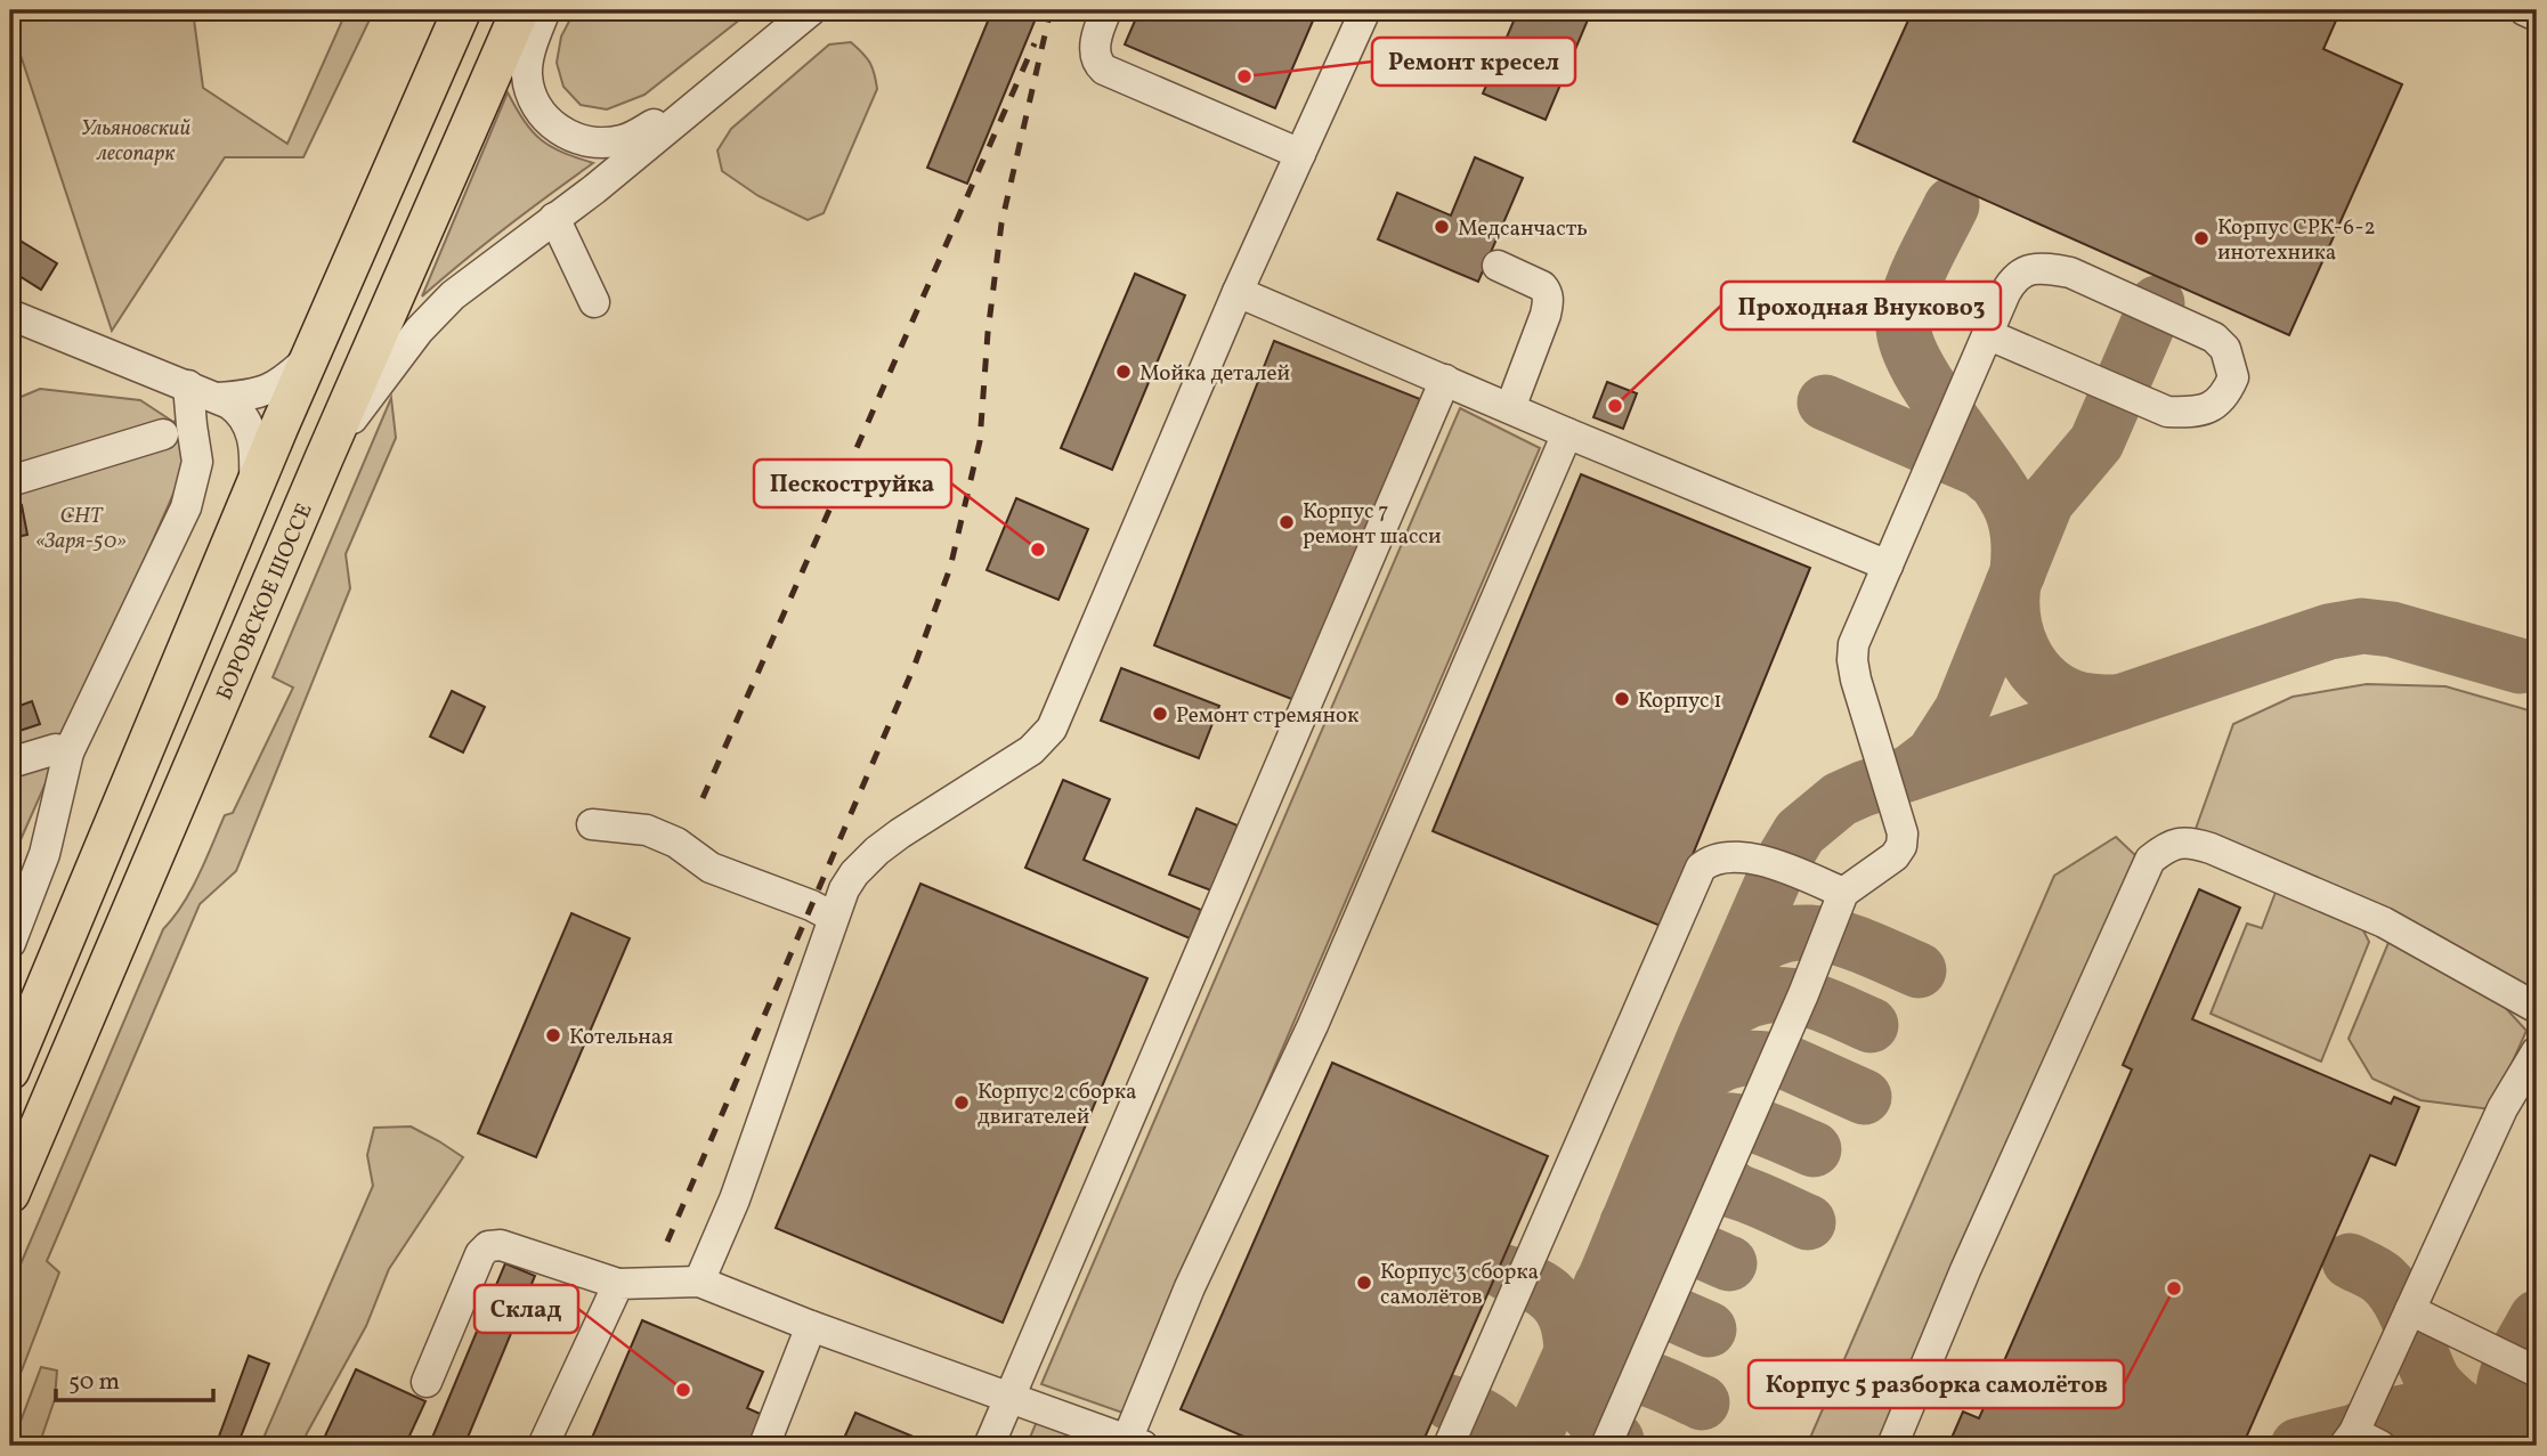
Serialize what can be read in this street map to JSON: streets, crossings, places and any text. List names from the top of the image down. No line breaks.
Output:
{"streets":{"main road":["БОРОВСКОЕ ШОССЕ"]},"parks":["Ульяновский лесопарк","СНТ «Заря-50»"],"places":["Ремонт кресел","Медсанчасть","Корпус СРК-6-2 инотехника","Мойка деталей","Проходная Внуково3","Корпус 7 ремонт шасси","Пескоструйка","Корпус 1","Ремонт стремянок","Котельная","Корпус 2 сборка двигателей","Корпус 3 сборка самолётов","Корпус 5 разборка самолётов","Склад"],"scale_bar":"50 m"}
